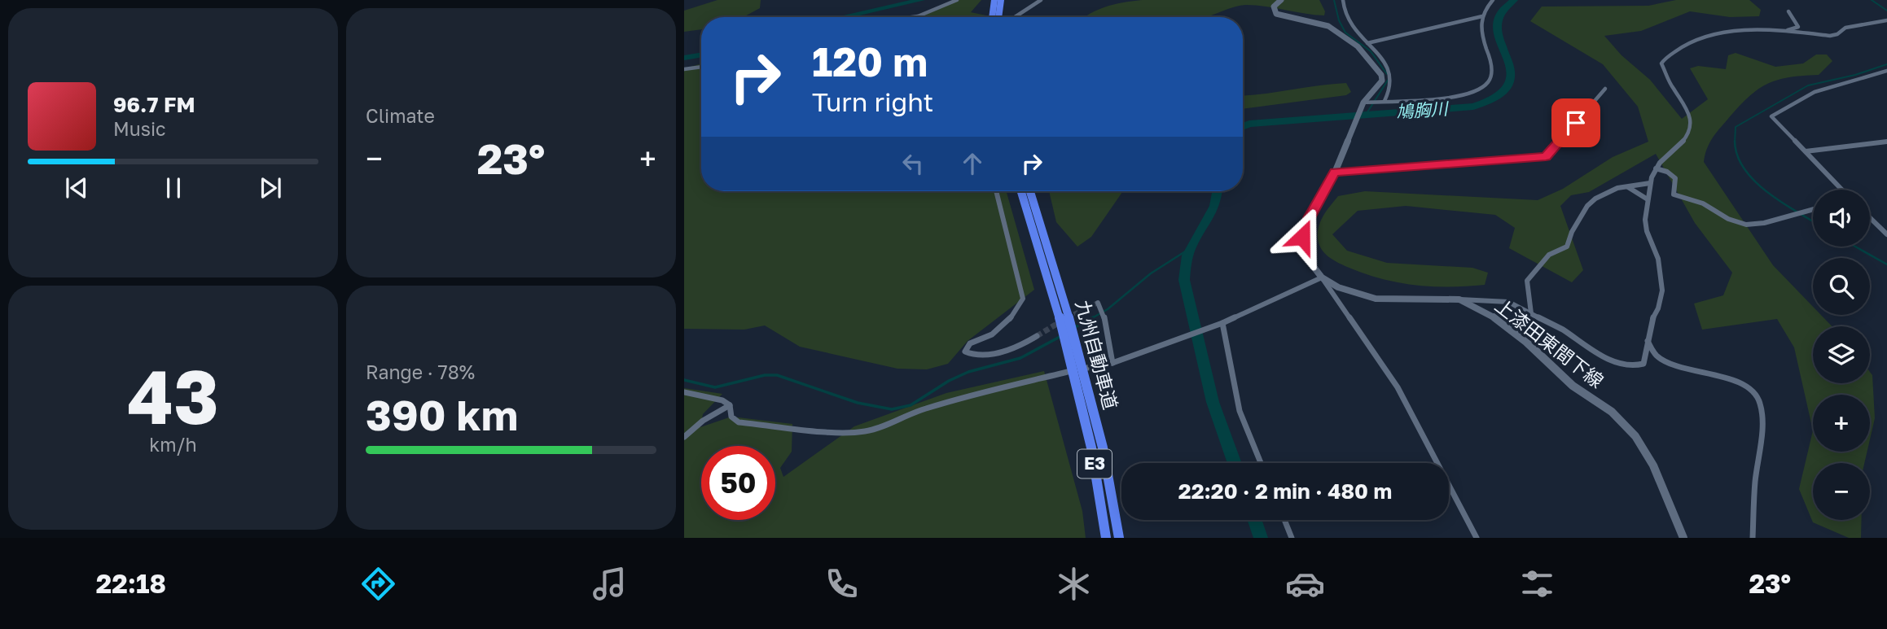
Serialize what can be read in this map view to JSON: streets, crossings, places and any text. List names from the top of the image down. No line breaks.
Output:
{"streets":{"highway":["九州自動車道","E3"],"main road":["上漆田東間下線"]},"water":["鳩胸川"],"page":{"tile":["Climate",["43","km/h"],["Range · 78%","390 km"]],"turn":["120 m","Turn right"],"song":["96.7 FM","Music"],"heat":["−","23°","+"],"map_buttons":["+","−"],"limit":"50","trip":"22:20 · 2 min · 480 m","tabs":["22:18","23°"]}}
